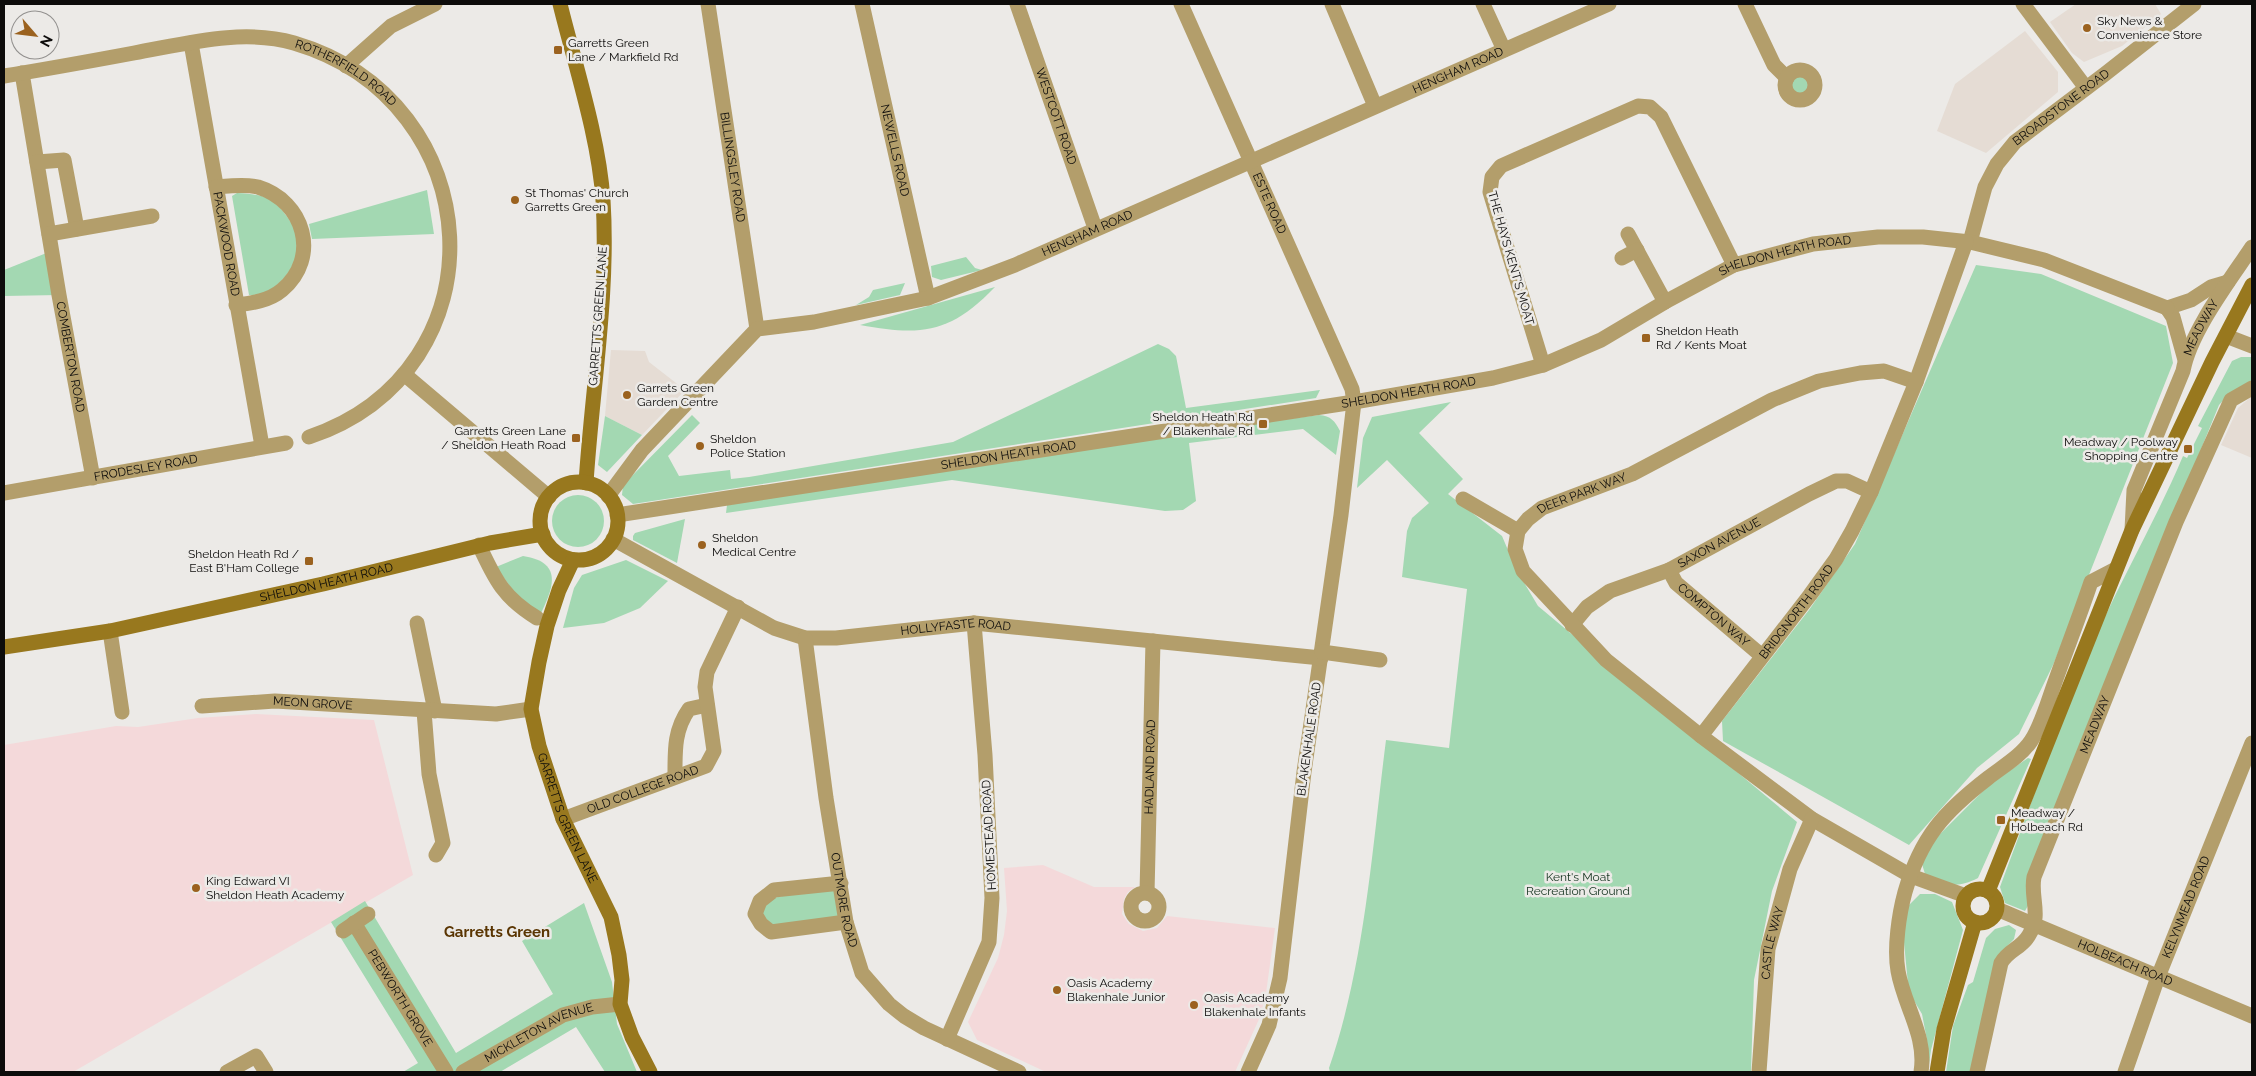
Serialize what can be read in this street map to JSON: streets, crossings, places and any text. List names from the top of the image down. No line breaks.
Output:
{"streets":{"street":["HENGHAM ROAD","ROTHERFIELD ROAD","BROADSTONE ROAD","WESTCOTT ROAD","NEWELLS ROAD","BILLINGSLEY ROAD","ESTE ROAD","PACKWOOD ROAD","THE HAYS KENT'S MOAT","SHELDON HEATH ROAD","GARRETTS GREEN LANE","MEADWAY","COMBERTON ROAD","FRODESLEY ROAD","DEER PARK WAY","SAXON AVENUE","BRIDGNORTH ROAD","COMPTON WAY","HOLLYFASTE ROAD","MEON GROVE","BLAKENHALE ROAD","HADLAND ROAD","OLD COLLEGE ROAD","HOMESTEAD ROAD","OUTMORE ROAD","KELYNMEAD ROAD","CASTLE WAY","HOLBEACH ROAD","PEBWORTH GROVE","MICKLETON AVENUE"]},"crossings":[["HENGHAM ROAD","WESTCOTT ROAD"],["HENGHAM ROAD","NEWELLS ROAD"],["HENGHAM ROAD","BILLINGSLEY ROAD"],["HENGHAM ROAD","ESTE ROAD"],["ROTHERFIELD ROAD","PACKWOOD ROAD"],["ROTHERFIELD ROAD","COMBERTON ROAD"],["BROADSTONE ROAD","SHELDON HEATH ROAD"],["BROADSTONE ROAD","BRIDGNORTH ROAD"],["ESTE ROAD","SHELDON HEATH ROAD"],["ESTE ROAD","BLAKENHALE ROAD"],["PACKWOOD ROAD","FRODESLEY ROAD"],["THE HAYS KENT'S MOAT","SHELDON HEATH ROAD"],["SHELDON HEATH ROAD","GARRETTS GREEN LANE"],["SHELDON HEATH ROAD","BRIDGNORTH ROAD"],["SHELDON HEATH ROAD","HOLLYFASTE ROAD"],["SHELDON HEATH ROAD","BLAKENHALE ROAD"],["GARRETTS GREEN LANE","HOLLYFASTE ROAD"],["GARRETTS GREEN LANE","MEON GROVE"],["GARRETTS GREEN LANE","OLD COLLEGE ROAD"],["GARRETTS GREEN LANE","MICKLETON AVENUE"],["MEADWAY","HOLBEACH ROAD"],["COMBERTON ROAD","FRODESLEY ROAD"],["DEER PARK WAY","BRIDGNORTH ROAD"],["SAXON AVENUE","BRIDGNORTH ROAD"],["SAXON AVENUE","COMPTON WAY"],["BRIDGNORTH ROAD","COMPTON WAY"],["HOLLYFASTE ROAD","BLAKENHALE ROAD"],["HOLLYFASTE ROAD","HADLAND ROAD"],["HOLLYFASTE ROAD","OLD COLLEGE ROAD"],["HOLLYFASTE ROAD","HOMESTEAD ROAD"],["HOLLYFASTE ROAD","OUTMORE ROAD"],["HOMESTEAD ROAD","OUTMORE ROAD"],["KELYNMEAD ROAD","HOLBEACH ROAD"]],"districts":["Garretts Green"],"parks":["Kent's Moat Recreation Ground"],"places":{"other":["Sky News & Convenience Store","St Thomas' Church Garretts Green","Garrets Green Garden Centre","Sheldon Police Station","Sheldon Medical Centre","King Edward VI Sheldon Heath Academy","Oasis Academy Blakenhale Junior","Oasis Academy Blakenhale Infants"],"transit":["Garretts Green Lane / Markfield Rd","Sheldon Heath Rd / Kents Moat","Sheldon Heath Rd / Blakenhale Rd","Garretts Green Lane / Sheldon Heath Road","Meadway / Poolway Shopping Centre","Sheldon Heath Rd / East B'Ham College","Meadway / Holbeach Rd"]},"north":"bottom right"}
